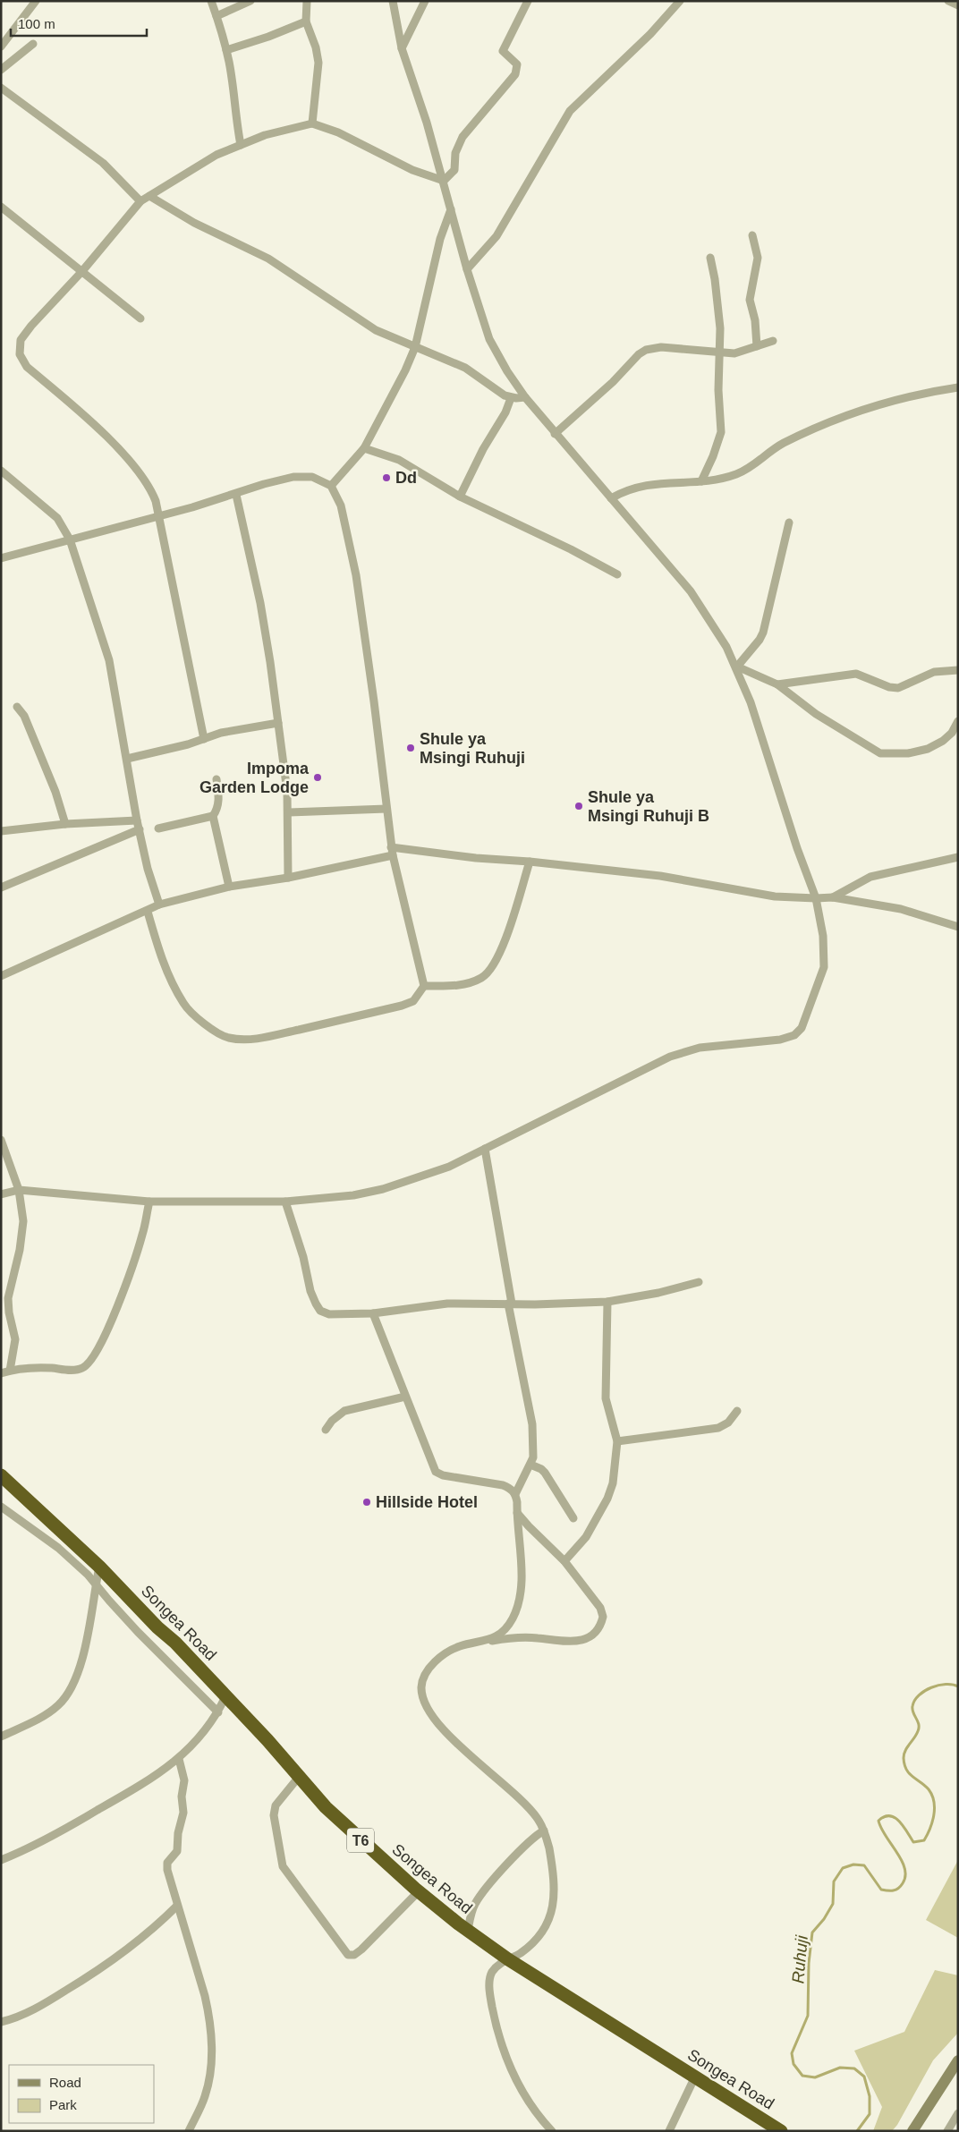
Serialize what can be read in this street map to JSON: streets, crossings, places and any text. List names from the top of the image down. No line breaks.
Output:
{"streets":{"highway":["Songea Road","T6"]},"water":["Ruhuji"],"places":["Dd","Shule ya Msingi Ruhuji","Impoma Garden Lodge","Shule ya Msingi Ruhuji B","Hillside Hotel"],"legend":["Road","Park"],"scale_bar":"100 m"}
